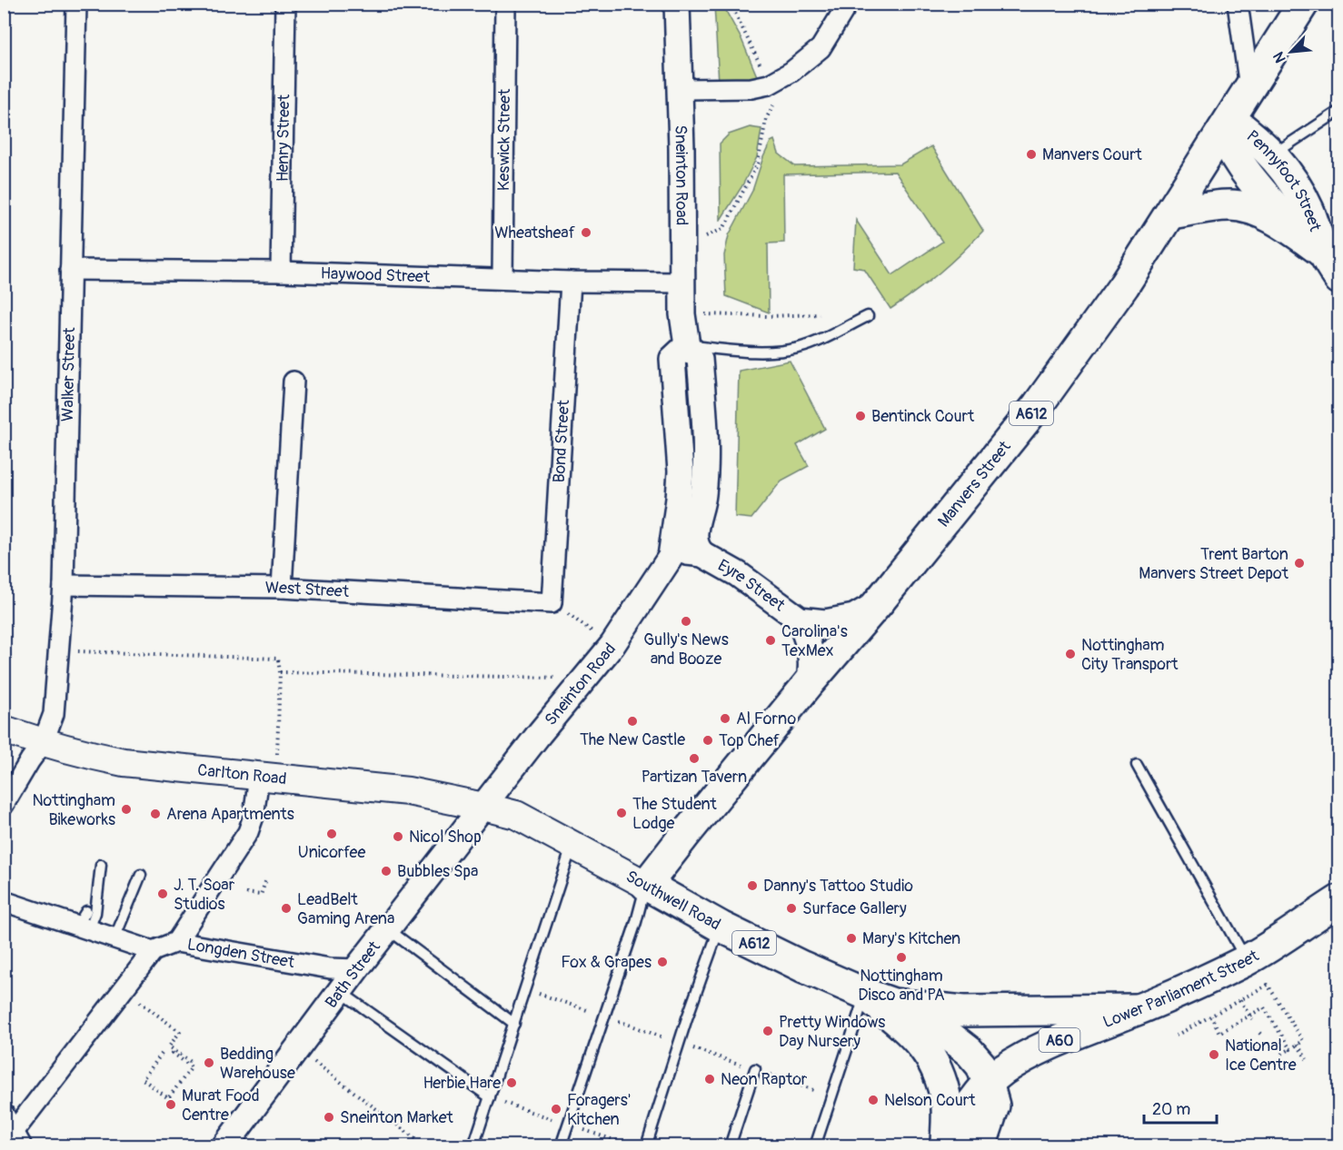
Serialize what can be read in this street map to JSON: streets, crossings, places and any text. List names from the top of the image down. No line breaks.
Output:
{"streets":{"main road":["Pennyfoot Street","A612","Manvers Street","Carlton Road","Southwell Road","Lower Parliament Street","A60"],"street":["Henry Street","Keswick Street","Sneinton Road","Haywood Street","Walker Street","Bond Street","Eyre Street","West Street","Longden Street","Bath Street"]},"crossings":[["Henry Street","Haywood Street"],["Keswick Street","Haywood Street"],["Sneinton Road","Haywood Street"],["Sneinton Road","Eyre Street"],["Sneinton Road","Carlton Road"],["Sneinton Road","Southwell Road"],["Sneinton Road","Bath Street"],["Pennyfoot Street","Manvers Street"],["Haywood Street","Walker Street"],["Haywood Street","Bond Street"],["Walker Street","West Street"],["Walker Street","Carlton Road"],["A612","Southwell Road"],["A612","Lower Parliament Street"],["Bond Street","West Street"],["Manvers Street","Eyre Street"],["Manvers Street","Southwell Road"],["Carlton Road","Southwell Road"],["Carlton Road","Bath Street"],["Southwell Road","Bath Street"],["Southwell Road","Lower Parliament Street"],["Longden Street","Bath Street"]],"places":["Manvers Court","Wheatsheaf","Bentinck Court","Trent Barton Manvers Street Depot","Gully's News and Booze","Carolina's TexMex","Nottingham City Transport","Al Forno","The New Castle","Top Chef","Partizan Tavern","Nottingham Bikeworks","The Student Lodge","Arena Apartments","Unicorfee","Nicol Shop","Bubbles Spa","Danny's Tattoo Studio","J. T. Soar Studios","LeadBelt Gaming Arena","Surface Gallery","Mary's Kitchen","Nottingham Disco and PA","Fox & Grapes","Pretty Windows Day Nursery","National Ice Centre","Bedding Warehouse","Neon Raptor","Herbie Hare","Nelson Court","Murat Food Centre","Foragers' Kitchen","Sneinton Market"],"scale_bar":"20 m","north":"bottom left"}
